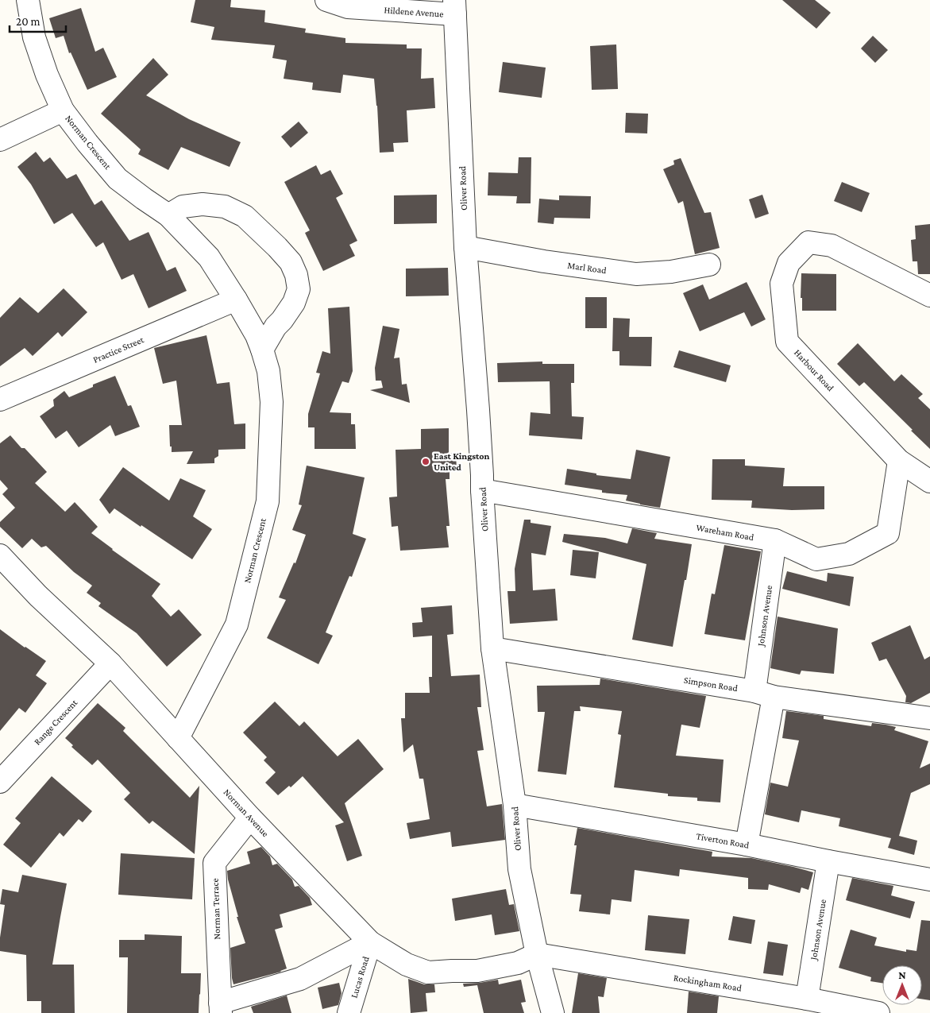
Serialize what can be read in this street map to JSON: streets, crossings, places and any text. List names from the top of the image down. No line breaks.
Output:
{"streets":{"street":["Hildene Avenue","Norman Crescent","Oliver Road","Marl Road","Practice Street","Harbour Road","Wareham Road","Johnson Avenue","Simpson Road","Range Crescent","Norman Avenue","Tiverton Road","Norman Terrace","Lucas Road","Rockingham Road"]},"crossings":[["Hildene Avenue","Oliver Road"],["Norman Crescent","Practice Street"],["Norman Crescent","Norman Avenue"],["Oliver Road","Marl Road"],["Oliver Road","Wareham Road"],["Oliver Road","Simpson Road"],["Oliver Road","Norman Avenue"],["Oliver Road","Tiverton Road"],["Oliver Road","Rockingham Road"],["Harbour Road","Wareham Road"],["Wareham Road","Johnson Avenue"],["Johnson Avenue","Simpson Road"],["Johnson Avenue","Tiverton Road"],["Johnson Avenue","Rockingham Road"],["Range Crescent","Norman Avenue"],["Norman Avenue","Norman Terrace"],["Norman Avenue","Lucas Road"],["Norman Avenue","Rockingham Road"]],"places":["East Kingston United"],"scale_bar":"20 m","north":"top"}
